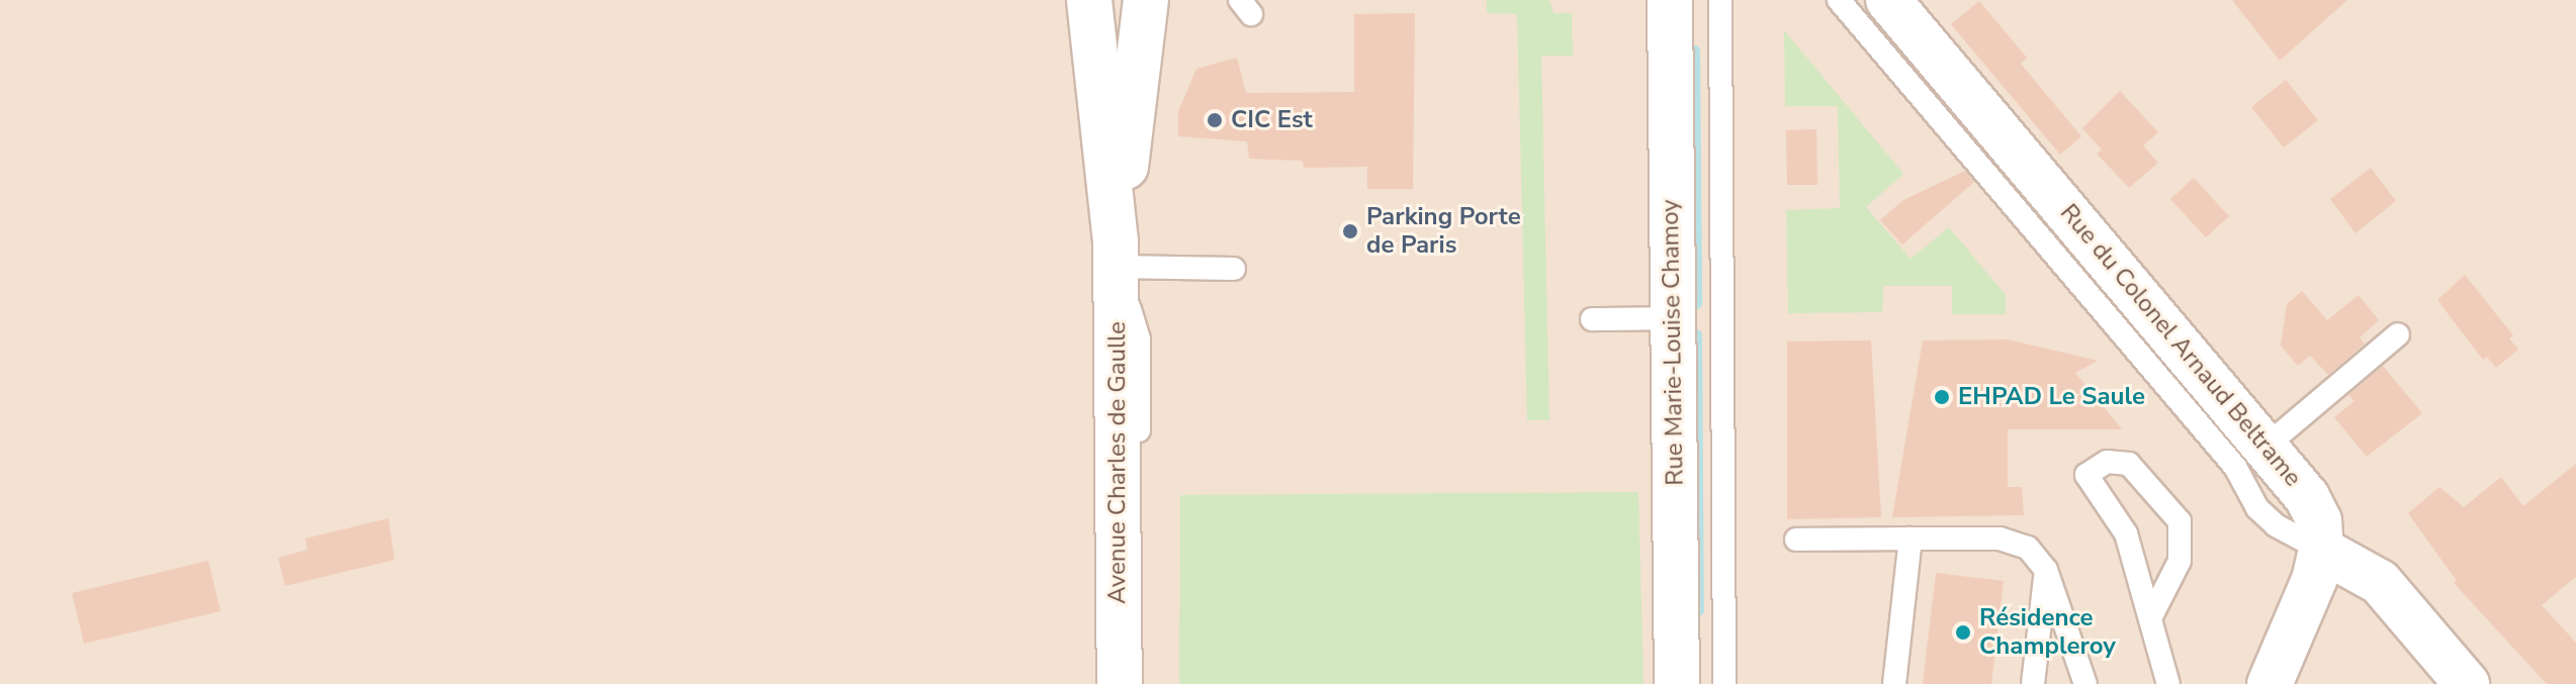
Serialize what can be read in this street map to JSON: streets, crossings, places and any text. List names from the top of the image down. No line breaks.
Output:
{"streets":{"street":["Rue Marie-Louise Chamoy","Rue du Colonel Arnaud Beltrame","Avenue Charles de Gaulle"]},"places":["CIC Est","Parking Porte de Paris","EHPAD Le Saule","Résidence Champleroy"]}
